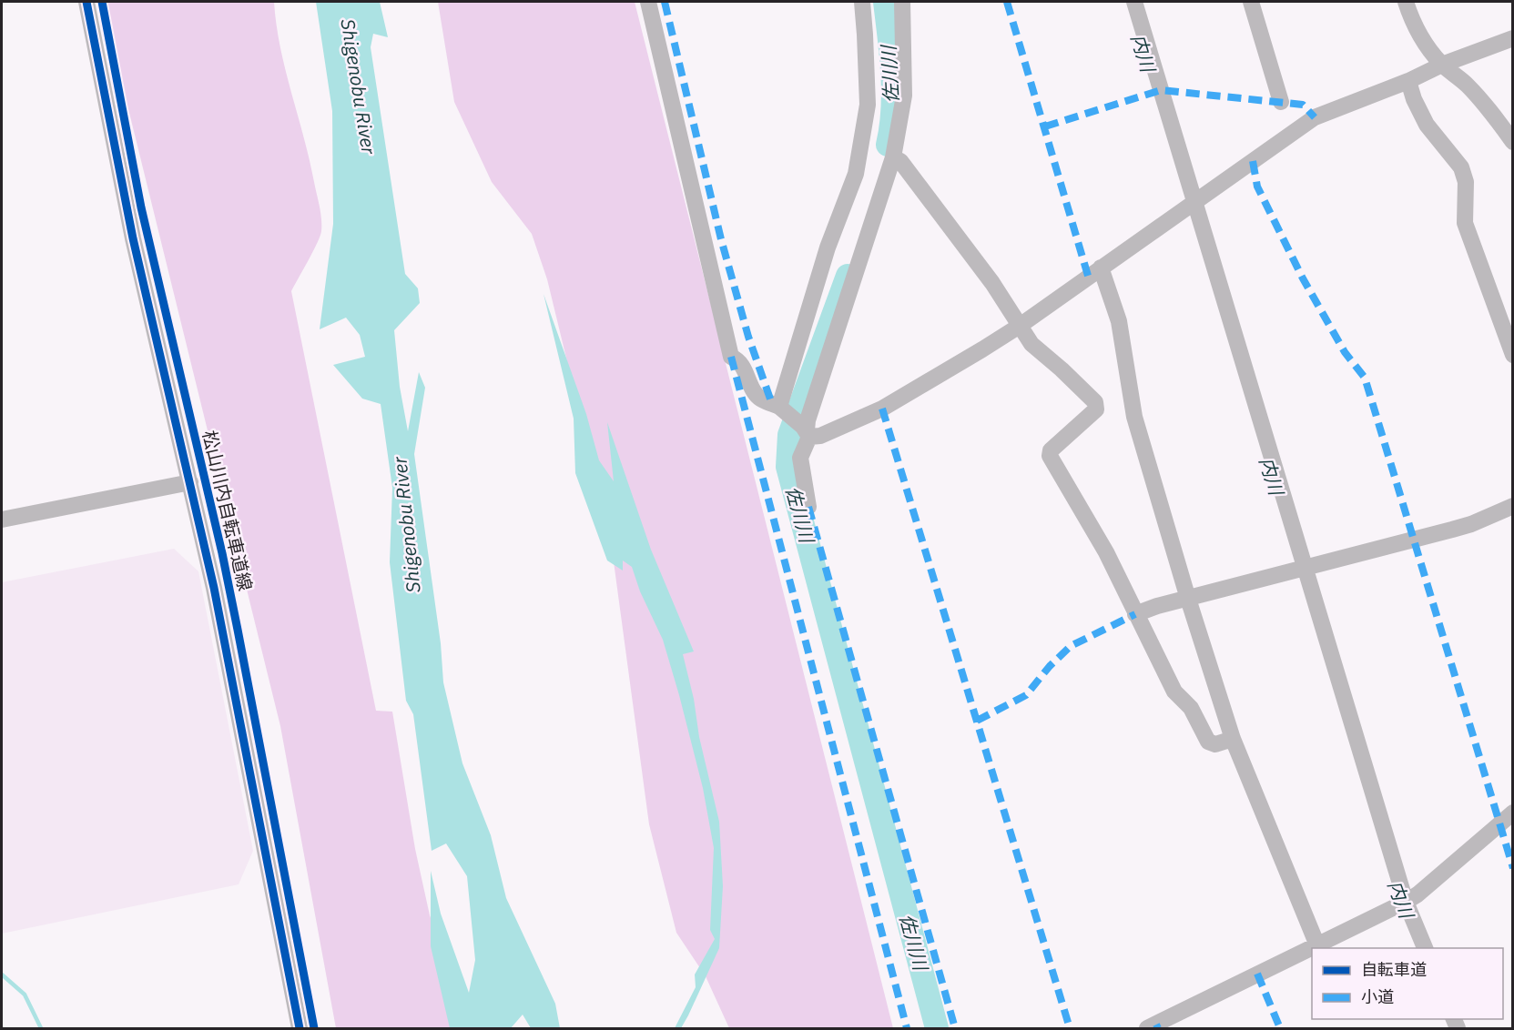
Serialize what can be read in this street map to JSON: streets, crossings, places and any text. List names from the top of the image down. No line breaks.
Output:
{"streets":{"cycle path":["松山川内自転車道線"]},"water":["内川","佐川川","Shigenobu River"],"legend":["自転車道","小道"]}
